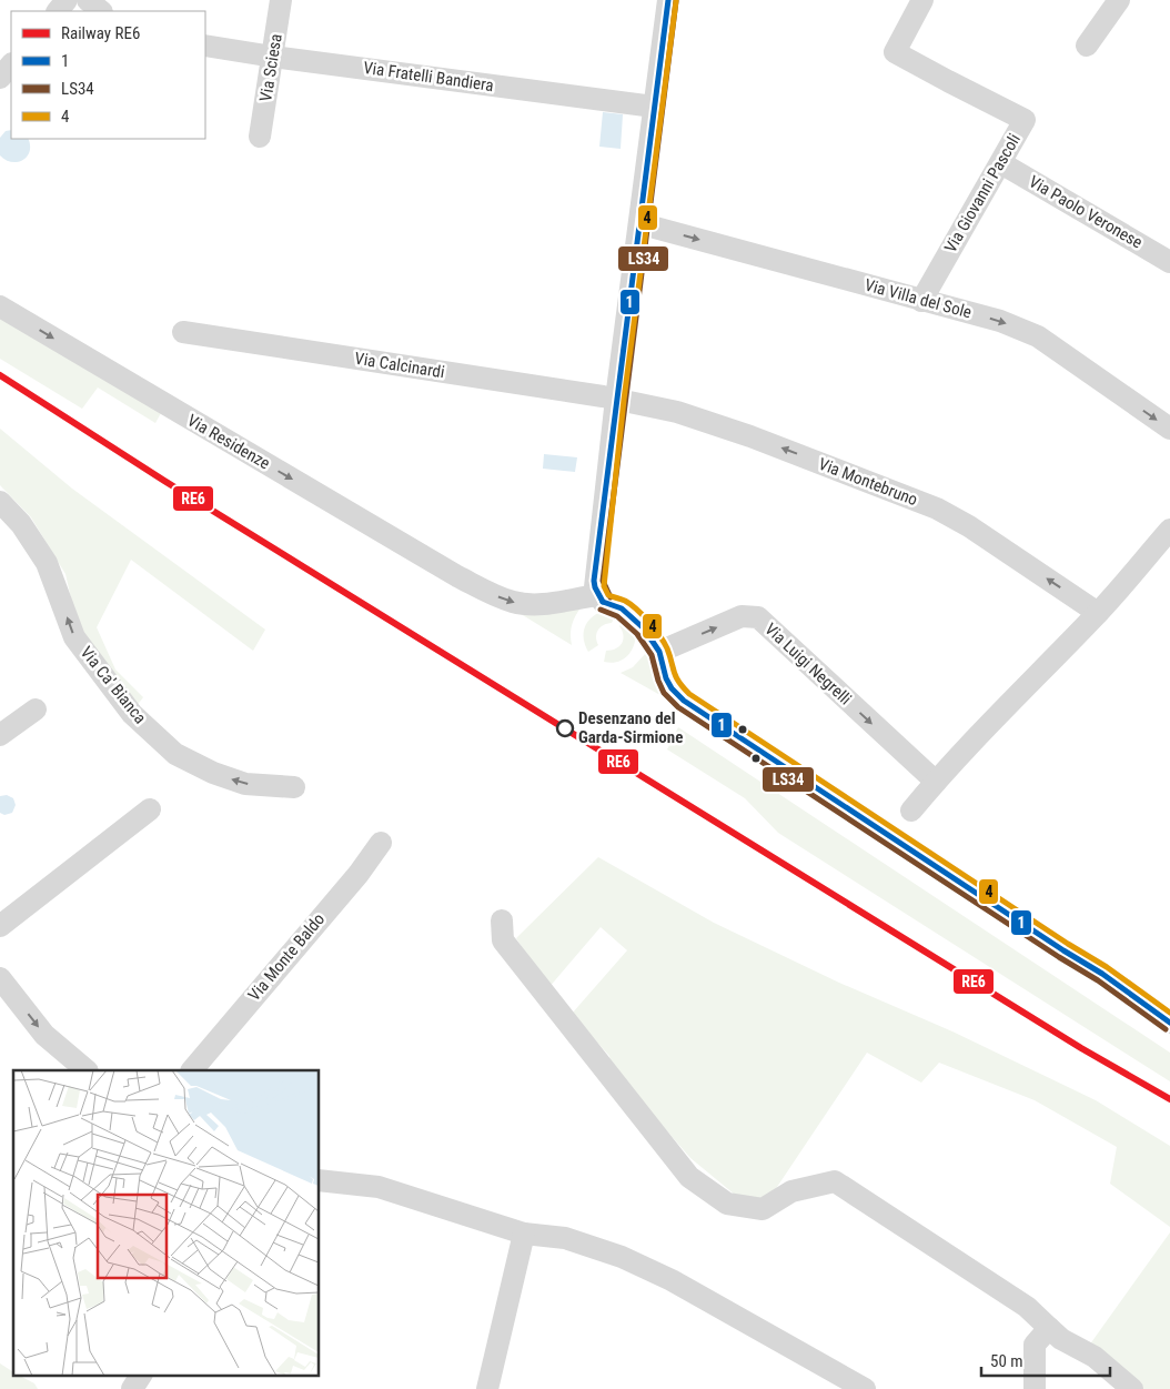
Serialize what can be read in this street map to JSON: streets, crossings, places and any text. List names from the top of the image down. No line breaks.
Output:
{"streets":{"street":["Via Sciesa","Via Fratelli Bandiera","Via Giovanni Pascoli","Via Paolo Veronese","Via Villa del Sole","Via Calcinardi","Via Residenze","Via Montebruno","Via Luigi Negrelli","Via Ca' Bianca","Via Monte Baldo"]},"crossings":[["Via Sciesa","Via Fratelli Bandiera"],["Via Giovanni Pascoli","Via Paolo Veronese"],["Via Giovanni Pascoli","Via Villa del Sole"],["Via Calcinardi","Via Montebruno"]],"one_way":["Via Villa del Sole","Via Residenze","Via Montebruno","Via Ca' Bianca"],"places":["Desenzano del Garda-Sirmione"],"lines":["transit line 1","transit line LS34","transit line 4","rail line RE6"],"legend":["Railway RE6","1","LS34","4"],"scale_bar":"50 m"}
